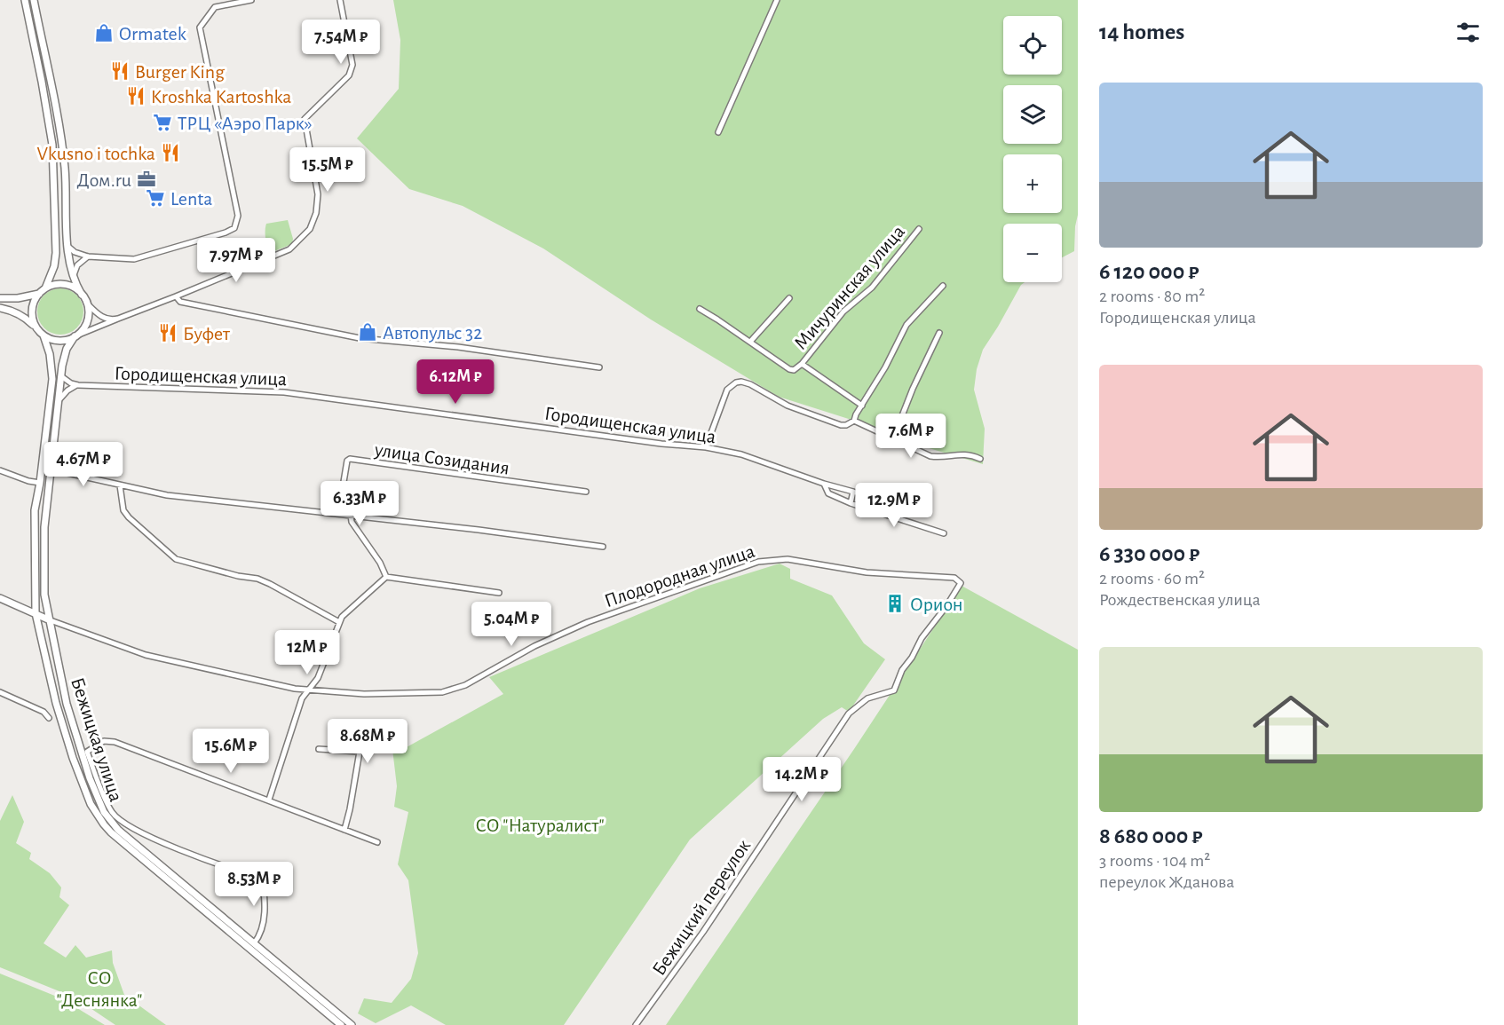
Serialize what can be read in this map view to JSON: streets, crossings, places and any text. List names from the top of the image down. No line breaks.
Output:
{"streets":{"main road":["Бежицкая улица"],"street":["Мичуринская улица","Городищенская улица","улица Созидания","Плодородная улица","Бежицкий переулок"]},"crossings":[["Плодородная улица","Бежицкая улица"],["Плодородная улица","Бежицкий переулок"]],"parks":["СО \"Натуралист\"","СО \"Деснянка\""],"places":{"shop":["Ormatek","Автопульс 32"],"restaurant":["Burger King","Kroshka Kartoshka","Vkusno i tochka","Буфет"],"supermarket":["ТРЦ «Аэро Парк»","Lenta"],"office":["Дом.ru"],"building":["Орион"]},"page":{"heading":"14 homes","map_buttons":["+","−"],"price":["7.54M ₽","15.5M ₽","7.97M ₽","6.12M ₽","7.6M ₽","4.67M ₽","6.33M ₽","12.9M ₽","5.04M ₽","12M ₽","8.68M ₽","15.6M ₽","14.2M ₽","8.53M ₽"],"list":[{"name":"6 120 000 ₽","note":"2 rooms · 80 m² · Городищенская улица"},{"name":"6 330 000 ₽","note":"2 rooms · 60 m² · Рождественская улица"},{"name":"8 680 000 ₽","note":"3 rooms · 104 m² · переулок Жданова"}]}}
